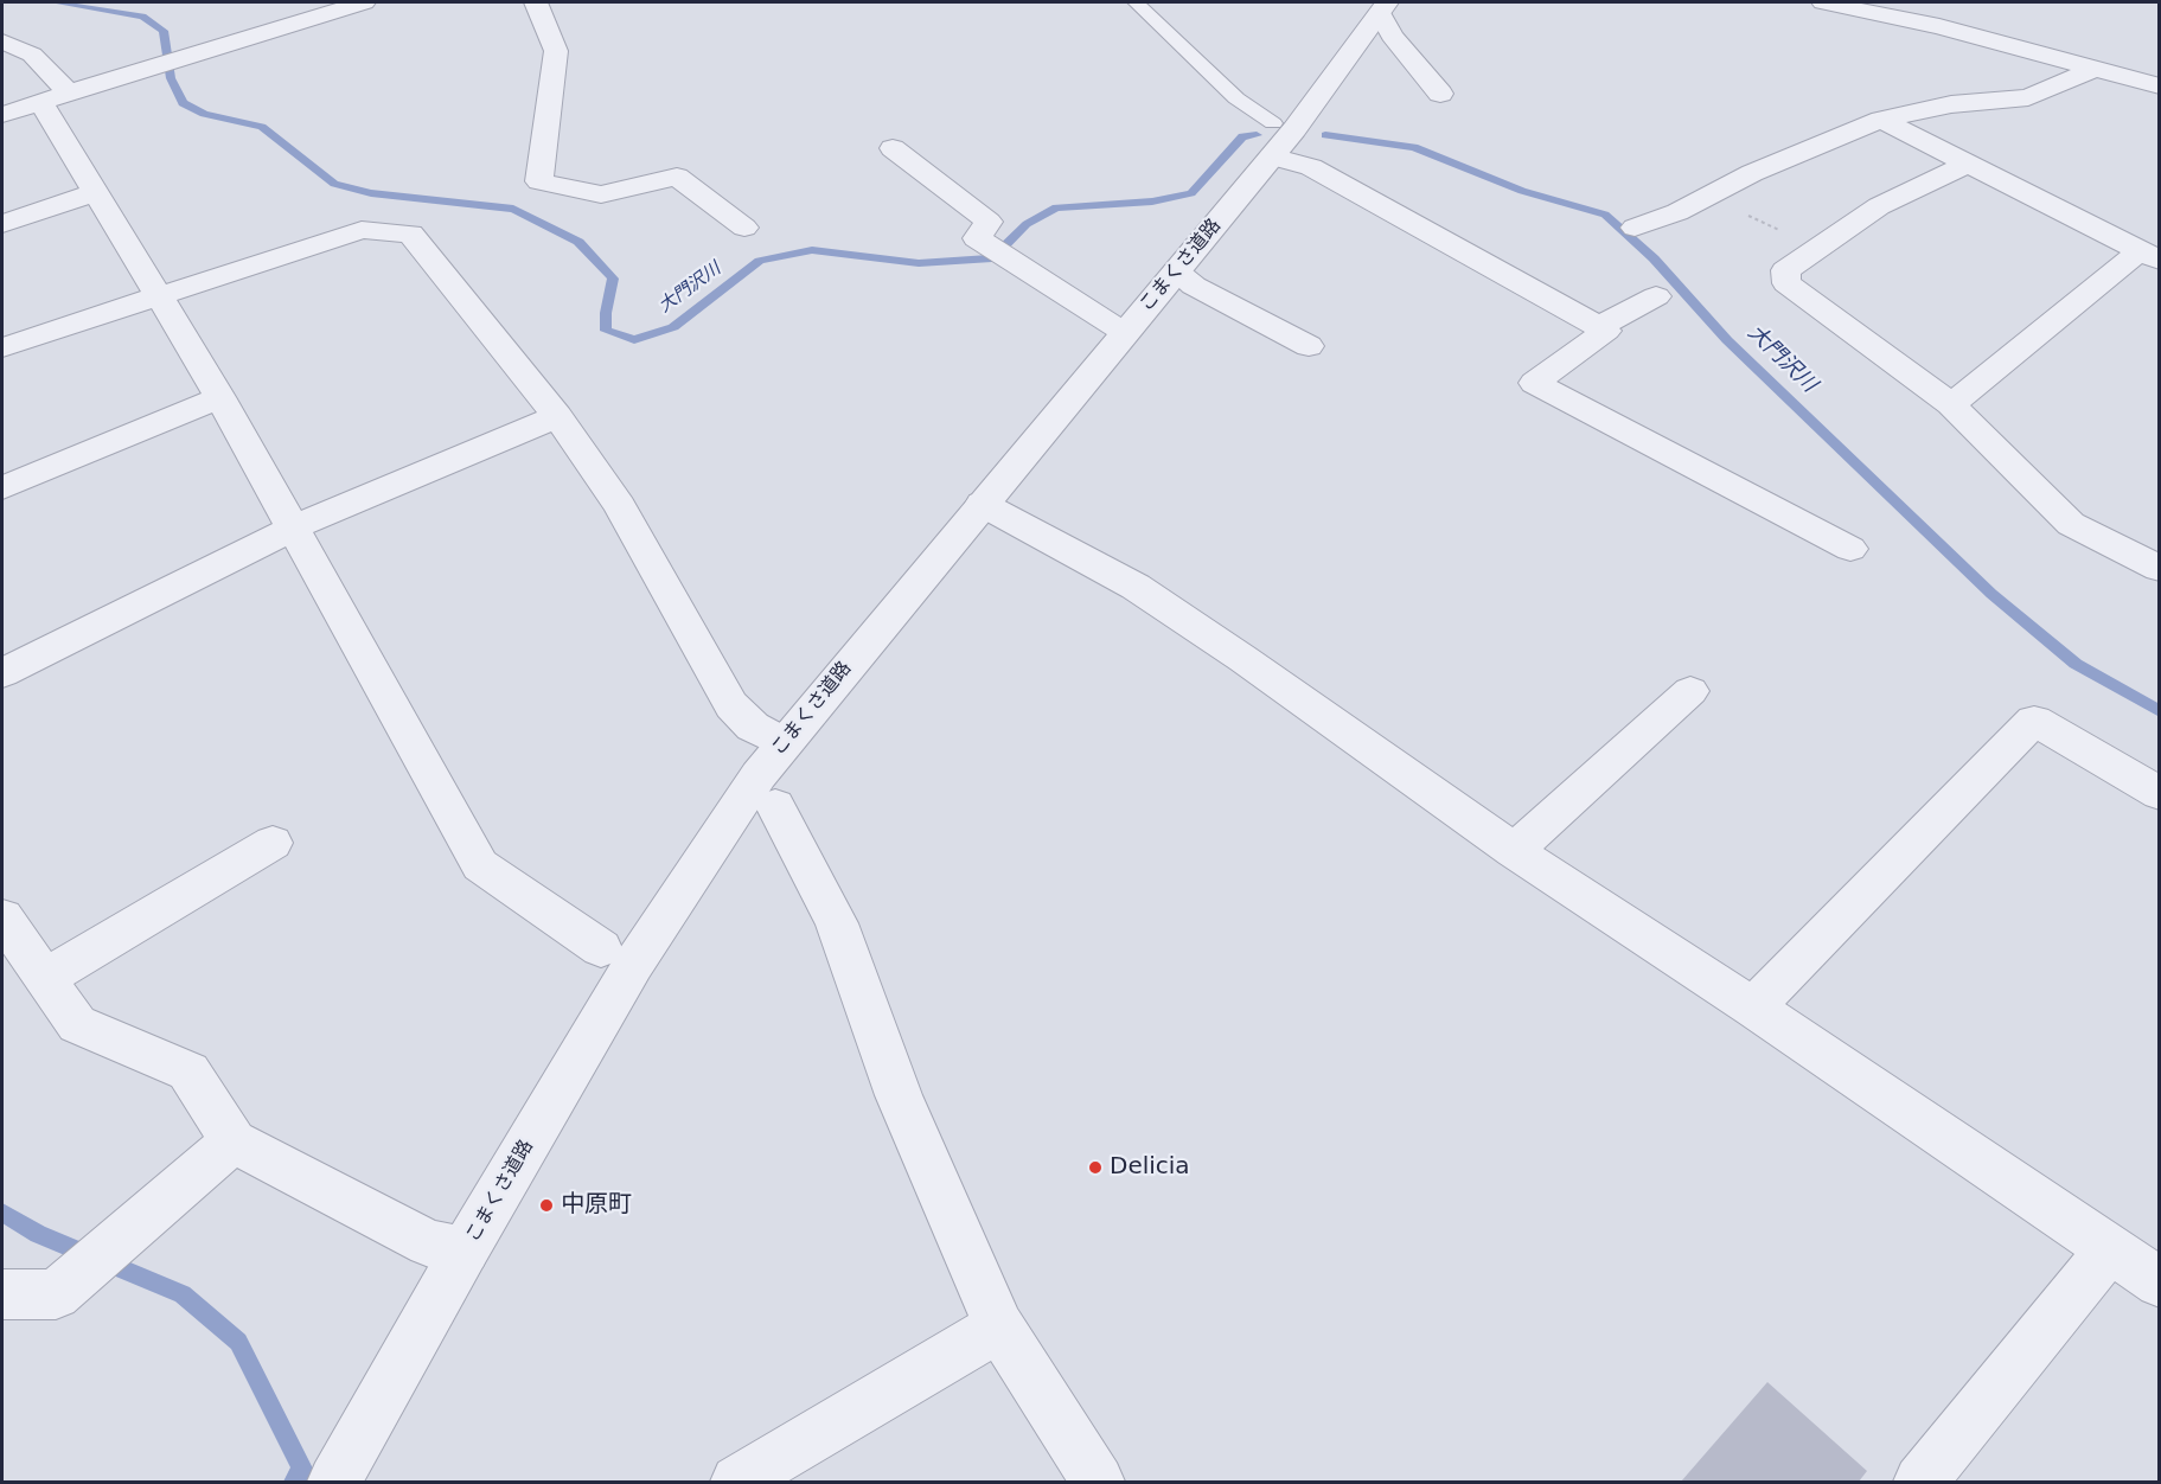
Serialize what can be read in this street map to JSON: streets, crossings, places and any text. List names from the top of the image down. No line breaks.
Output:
{"streets":{"street":["こまくさ道路"]},"water":["大門沢川"],"places":["Delicia","中原町"]}
